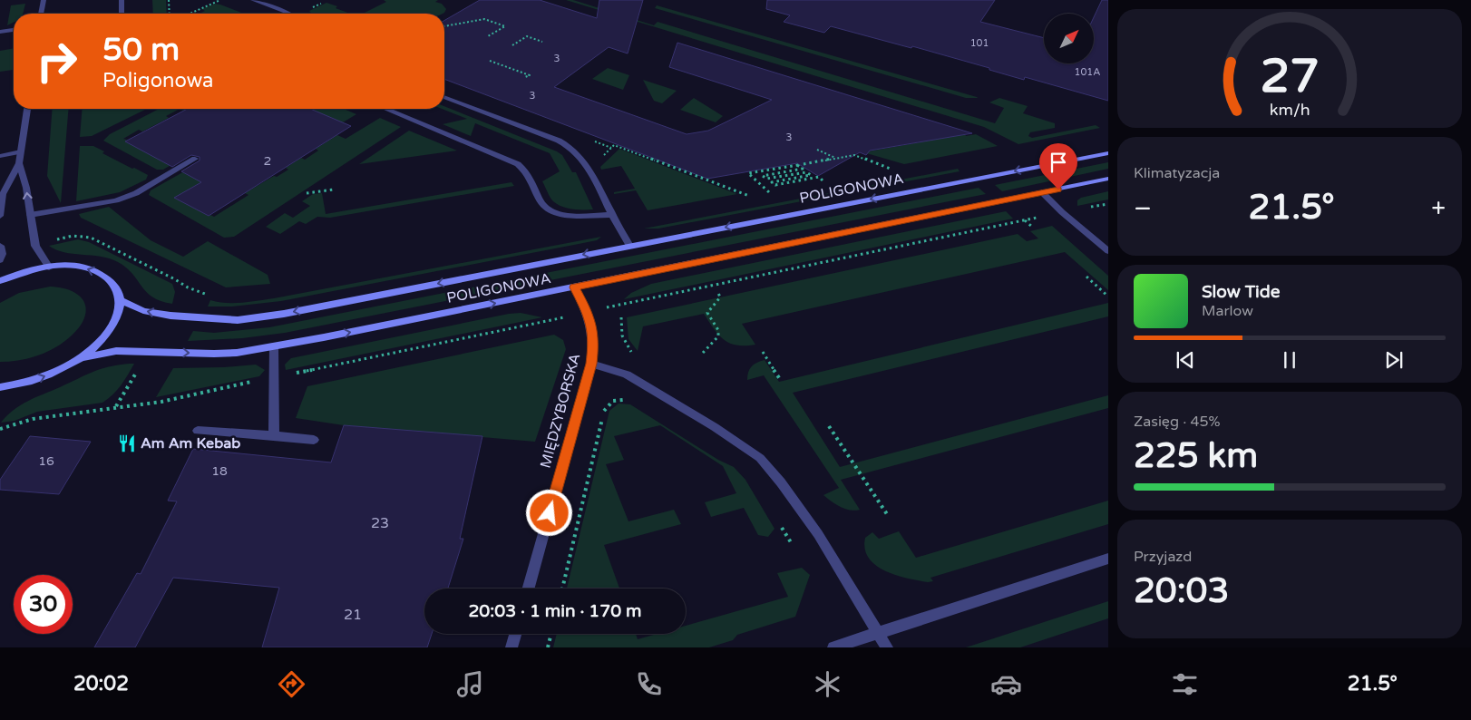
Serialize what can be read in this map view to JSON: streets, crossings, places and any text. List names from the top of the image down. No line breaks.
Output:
{"streets":{"street":["POLIGONOWA","MIĘDZYBORSKA"]},"crossings":[["POLIGONOWA","MIĘDZYBORSKA"]],"places":{"restaurant":["Am Am Kebab"]},"house_numbers":["101","3","101A","3","3","2","16","18","23","21"],"north":"top right","page":{"turn":["50 m","Poligonowa"],"tile":["Klimatyzacja",["Zasięg · 45%","225 km"],["Przyjazd","20:03"]],"heat":["−","21.5°","+"],"song":["Slow Tide","Marlow"],"limit":"30","trip":"20:03 · 1 min · 170 m","tabs":["20:02","21.5°"],"gauge":["27","km/h"]}}
